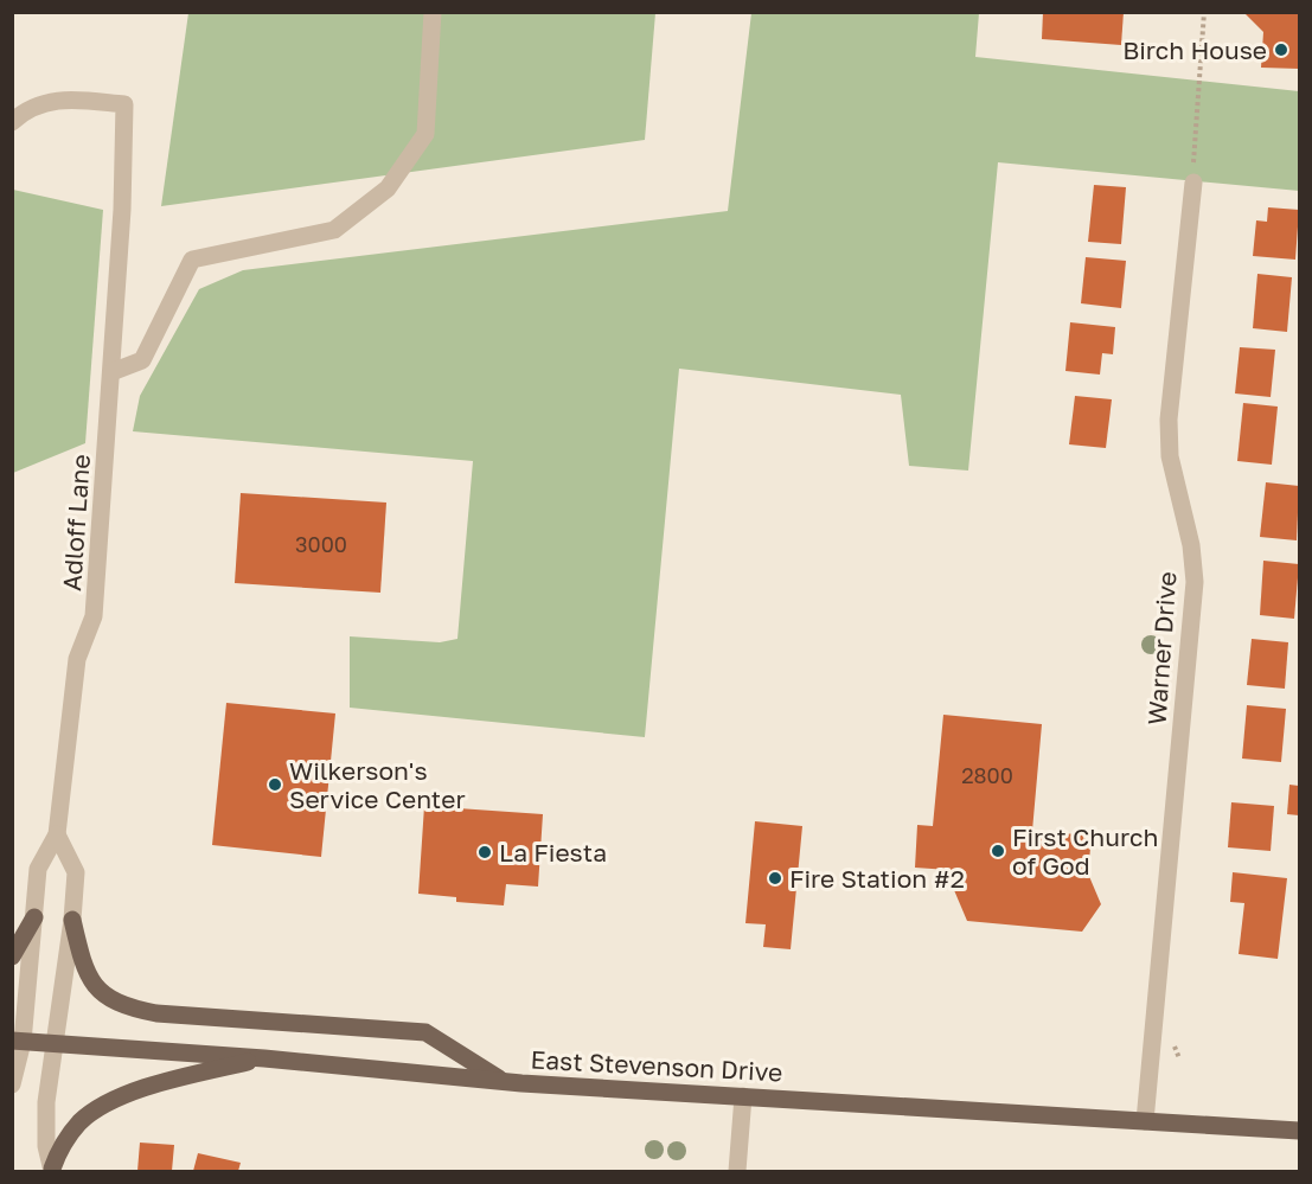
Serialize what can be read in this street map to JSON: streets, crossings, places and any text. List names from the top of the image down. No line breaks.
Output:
{"streets":{"main road":["East Stevenson Drive"],"street":["Adloff Lane","Warner Drive"]},"crossings":[["Adloff Lane","East Stevenson Drive"],["Warner Drive","East Stevenson Drive"]],"places":["Birch House","Wilkerson's Service Center","First Church of God","La Fiesta","Fire Station #2"],"house_numbers":["3000","2800"]}
